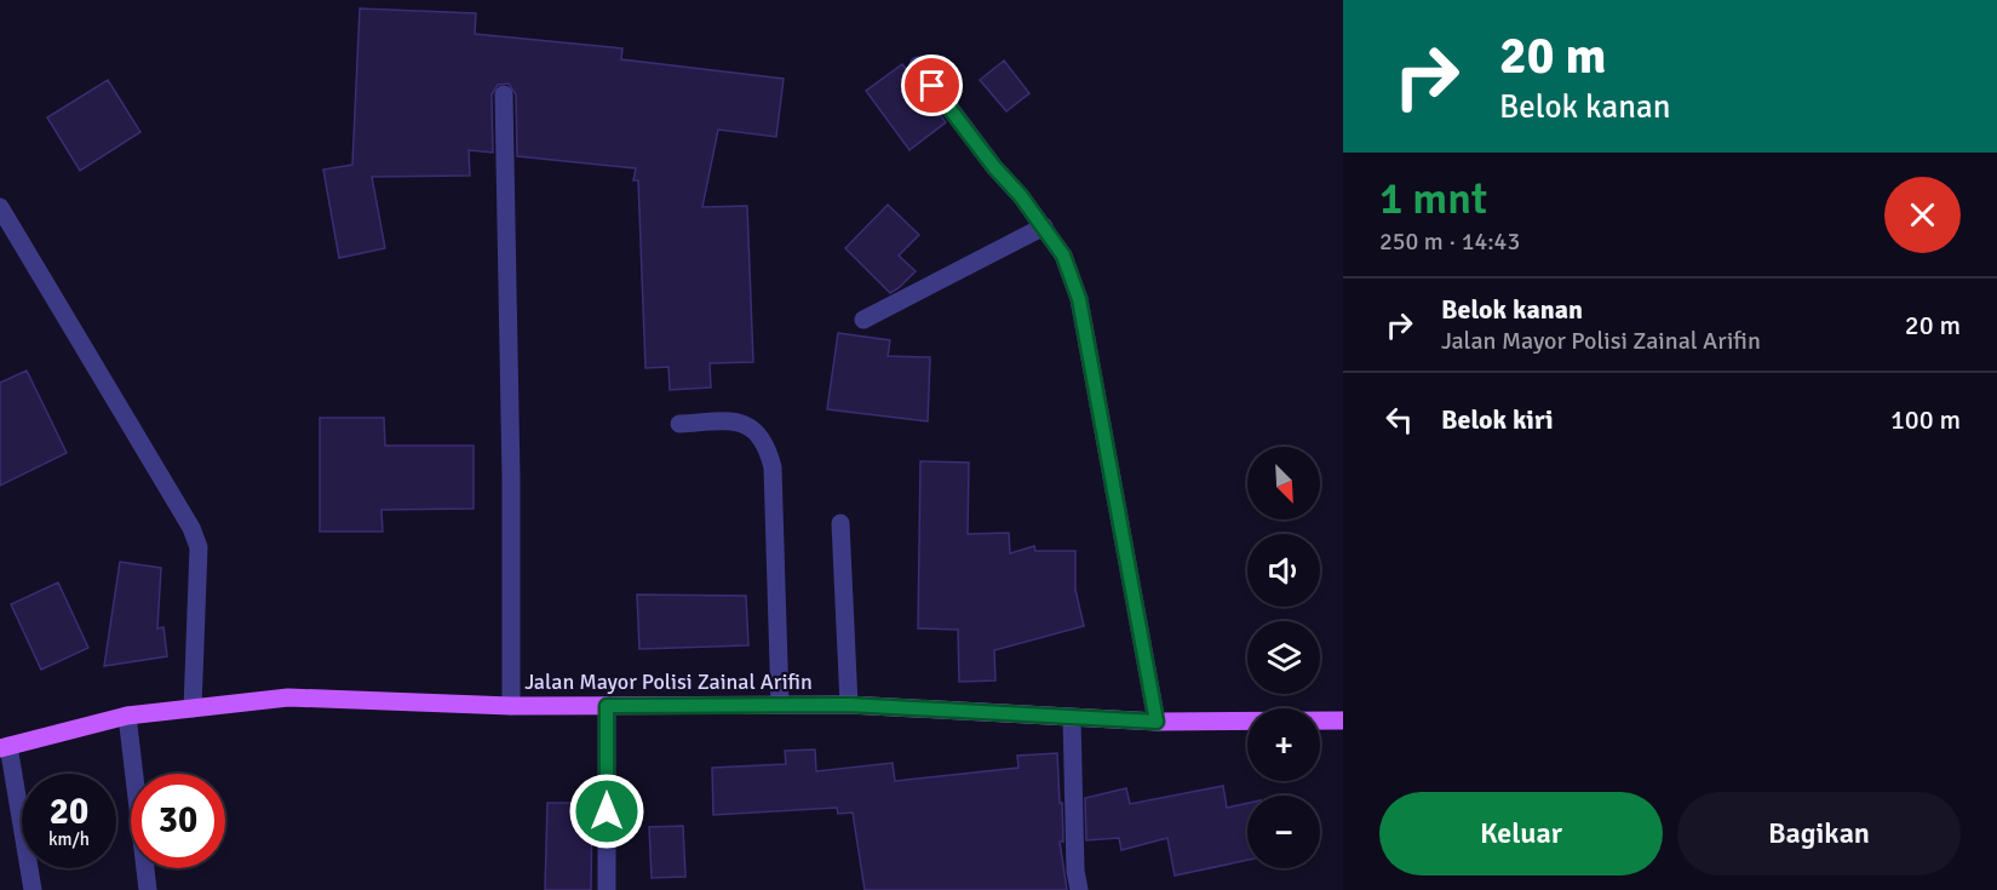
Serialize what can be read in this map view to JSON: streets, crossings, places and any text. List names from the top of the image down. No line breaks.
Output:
{"streets":{"main road":["Jalan Mayor Polisi Zainal Arifin"]},"north":"bottom right","page":{"turn":["20 m","Belok kanan"],"heading":["1 mnt","250 m · 14:43"],"list":[{"name":"Belok kanan","note":"Jalan Mayor Polisi Zainal Arifin","value":"20 m"},{"name":"Belok kiri","value":"100 m"}],"map_buttons":["+","−"],"speed":"20 km/h","limit":"30","buttons":["Keluar","Bagikan"]}}
